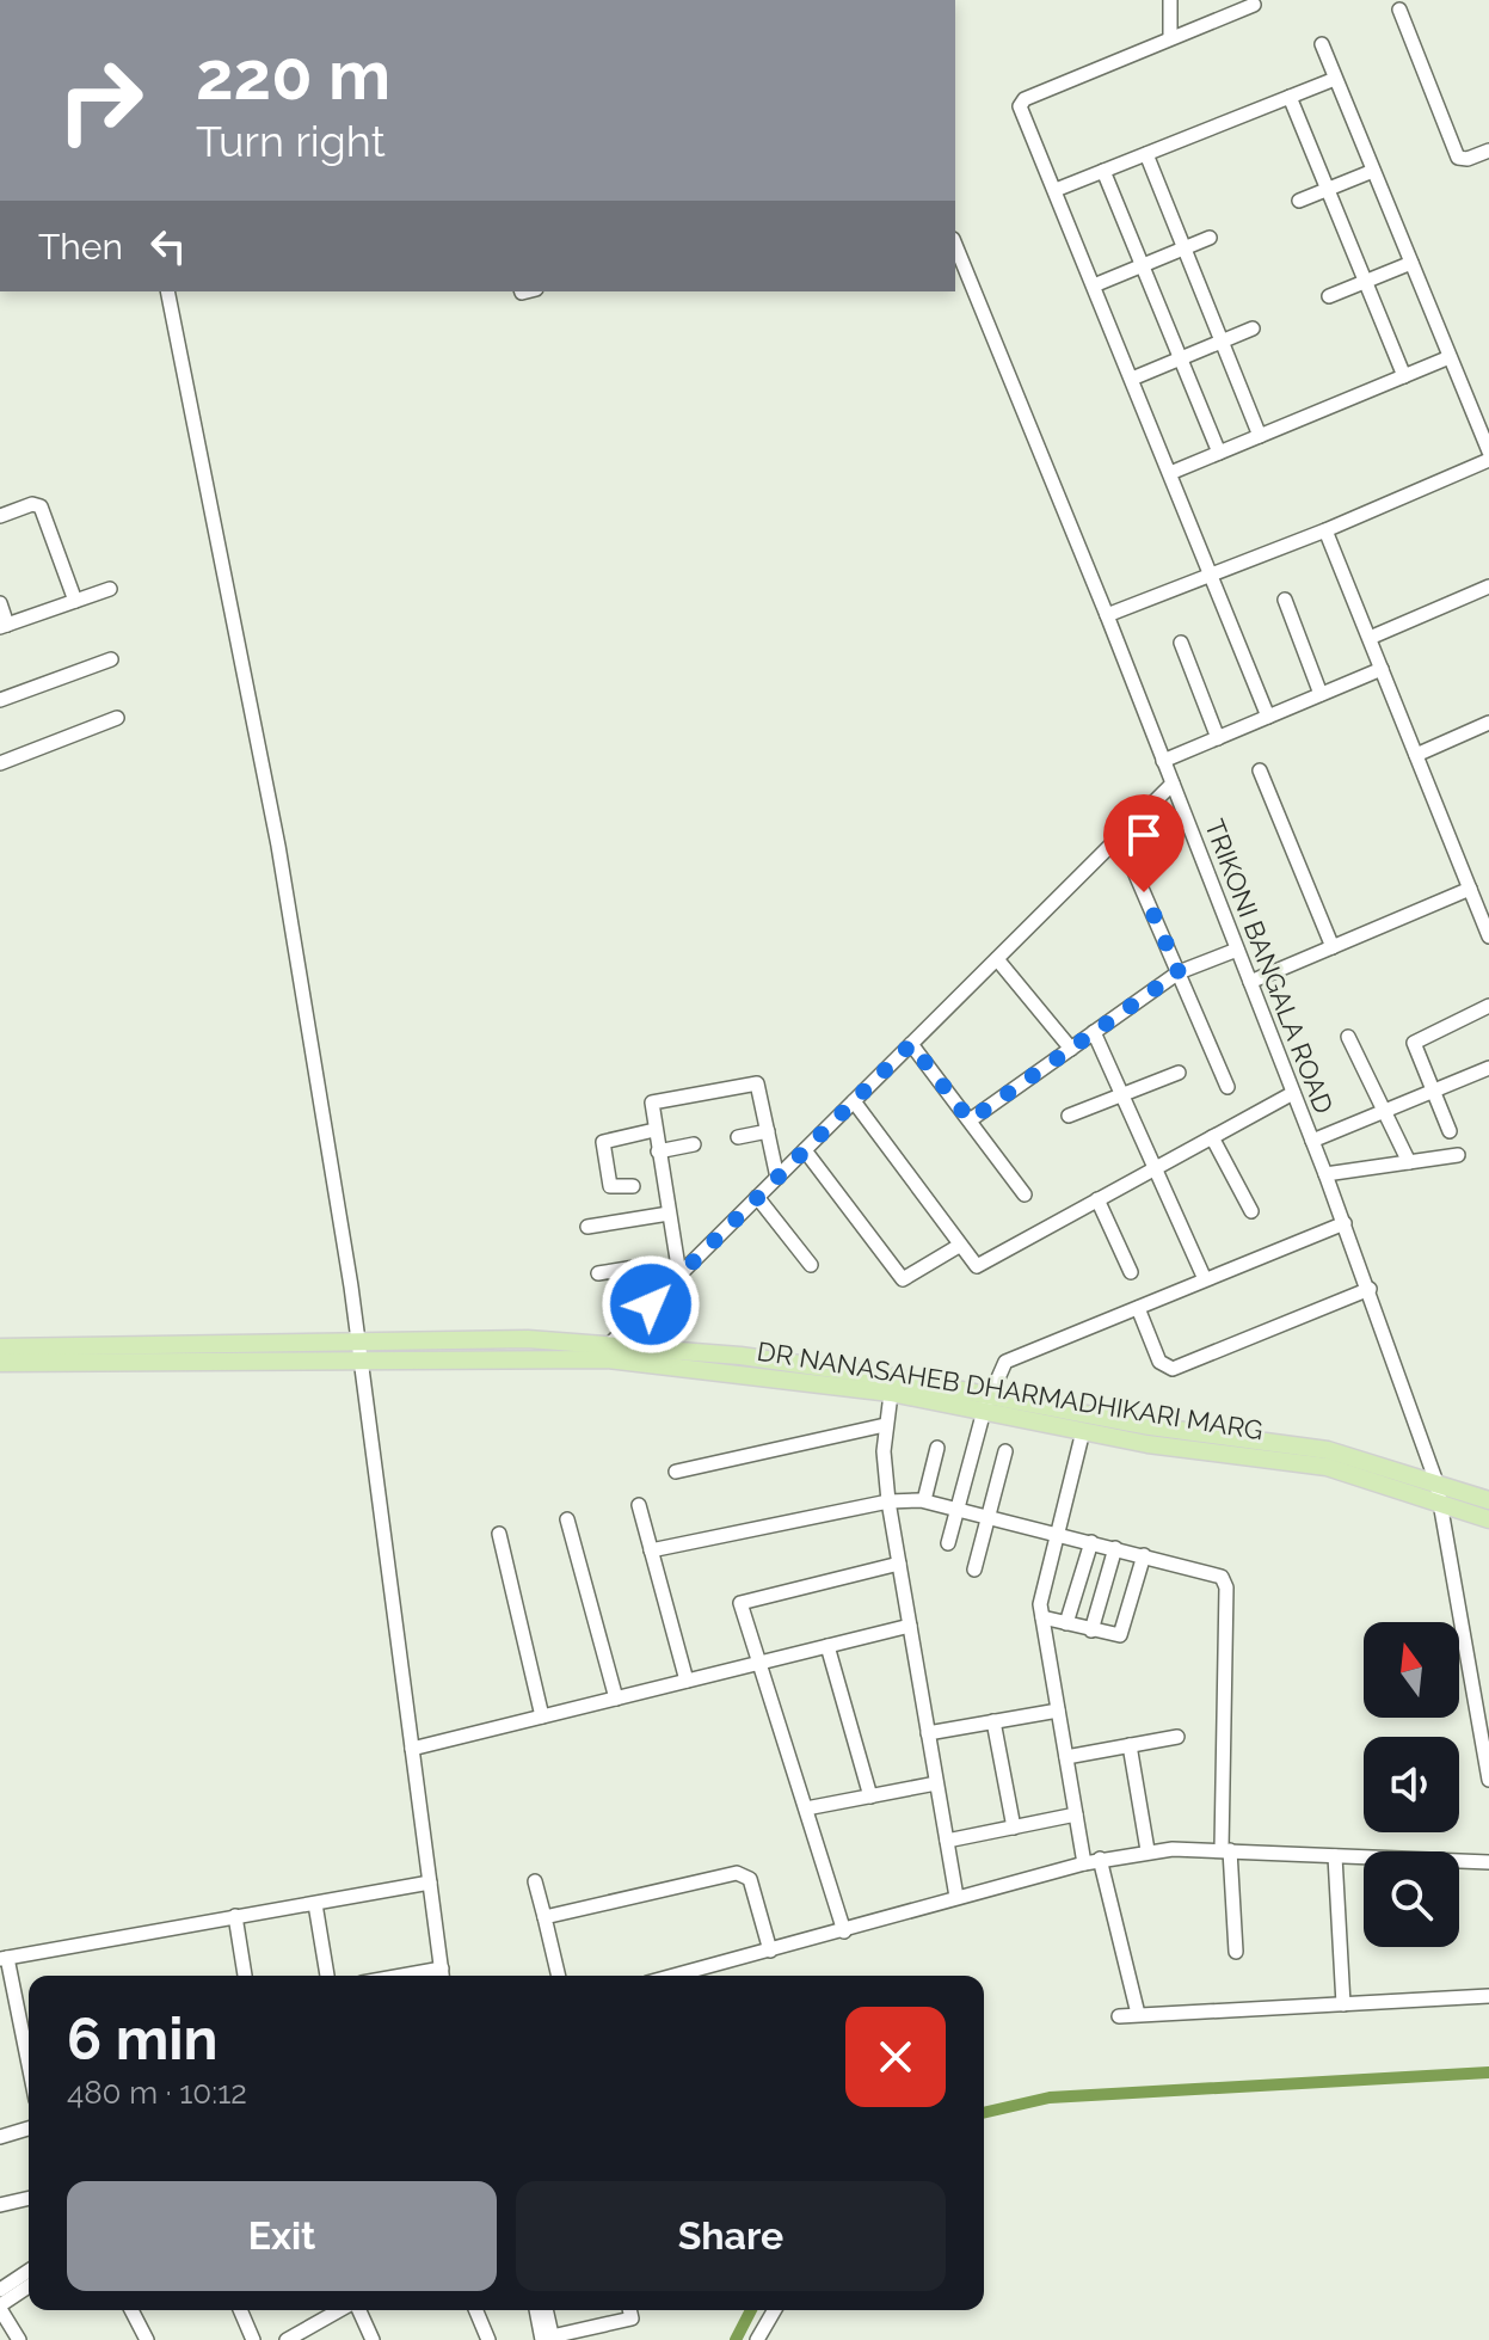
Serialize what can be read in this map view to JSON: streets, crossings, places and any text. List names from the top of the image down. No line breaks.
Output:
{"streets":{"main road":["DR NANASAHEB DHARMADHIKARI MARG"],"street":["TRIKONI BANGALA ROAD"]},"crossings":[["TRIKONI BANGALA ROAD","DR NANASAHEB DHARMADHIKARI MARG"]],"north":"top","page":{"turn":["220 m","Turn right"],"then":"Then","heading":["6 min","480 m · 10:12"],"buttons":["Exit","Share"]}}
